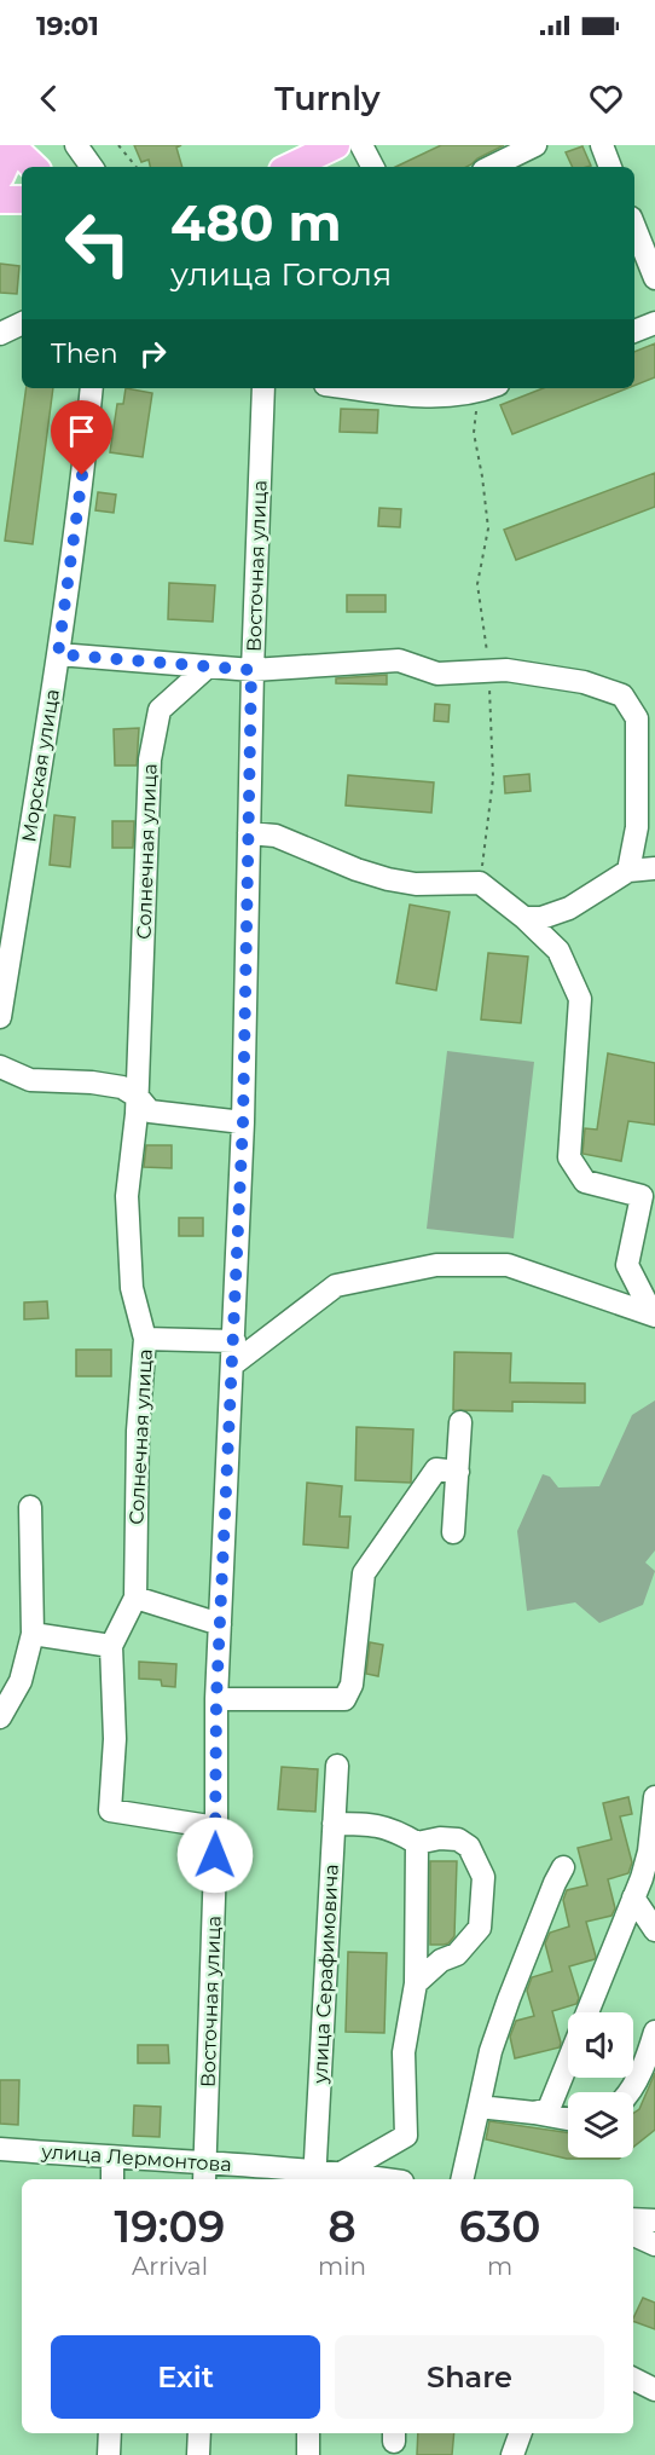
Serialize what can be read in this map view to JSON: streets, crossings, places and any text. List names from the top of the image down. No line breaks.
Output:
{"streets":{"street":["Восточная улица","Морская улица","Солнечная улица","улица Серафимовича","улица Лермонтова"]},"crossings":[["Восточная улица","Солнечная улица"],["Восточная улица","улица Лермонтова"],["улица Серафимовича","улица Лермонтова"]],"page":{"status":"19:01","header":"Turnly","turn":["480 m","улица Гоголя"],"then":"Then","eta":["19:09","Arrival","8","min","630","m"],"buttons":["Exit","Share"]}}
